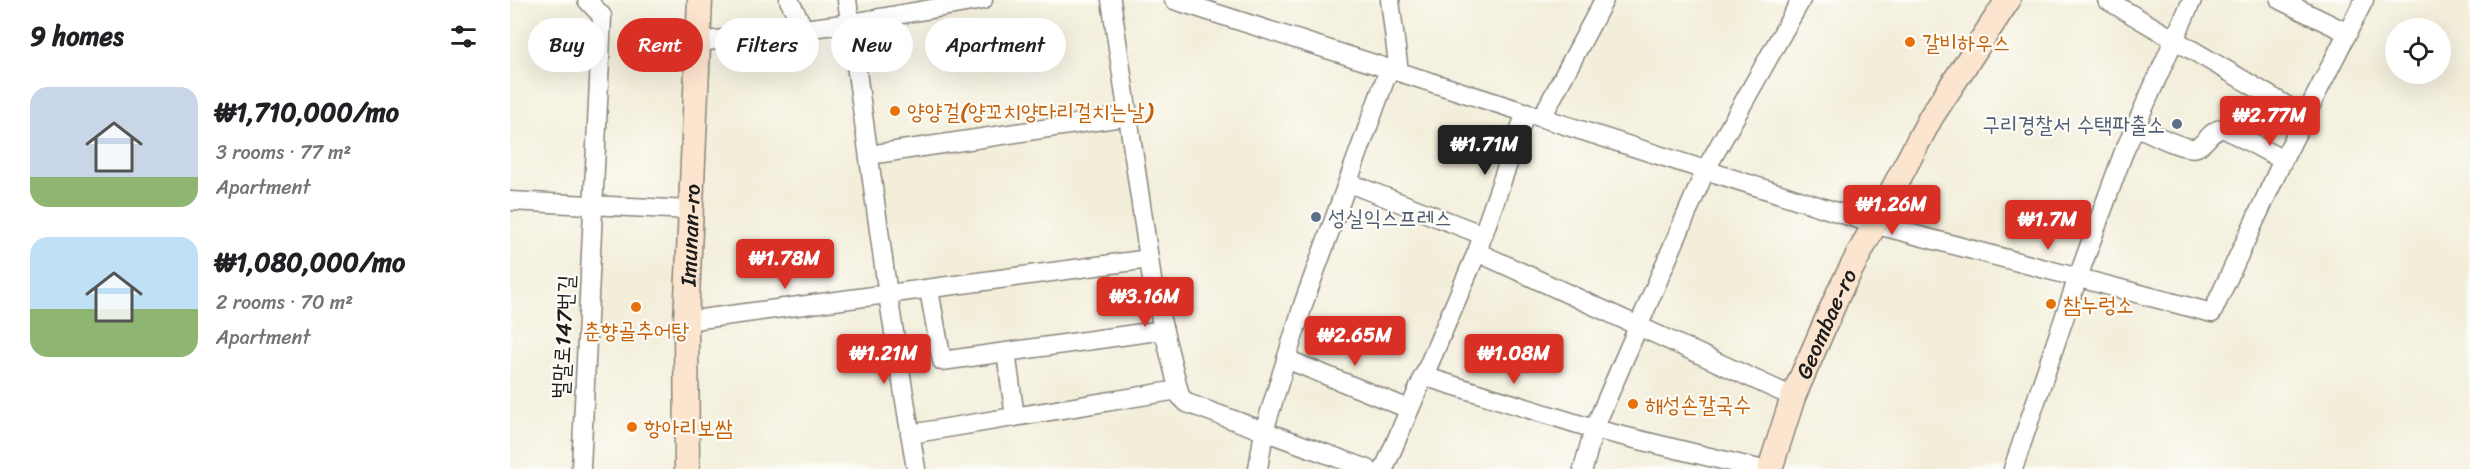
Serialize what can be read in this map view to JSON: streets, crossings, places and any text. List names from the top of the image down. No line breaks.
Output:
{"streets":{"street":["Imunan-ro","Geombae-ro","벌말로147번길"]},"places":["갈비하우스","양양걸(양꼬치양다리걸치는날)","구리경찰서 수택파출소","성실익스프레스","참누렁소","춘향골추어탕","해성손칼국수","항아리보쌈"],"page":{"heading":"9 homes","chip":["Buy","Rent","Filters","New","Apartment"],"list":[{"name":"₩1,710,000/mo","note":"3 rooms · 77 m² · Apartment"},{"name":"₩1,080,000/mo","note":"2 rooms · 70 m² · Apartment"}],"price":["₩2.77M","₩1.71M","₩1.26M","₩1.7M","₩1.78M","₩3.16M","₩2.65M","₩1.21M","₩1.08M"]}}
